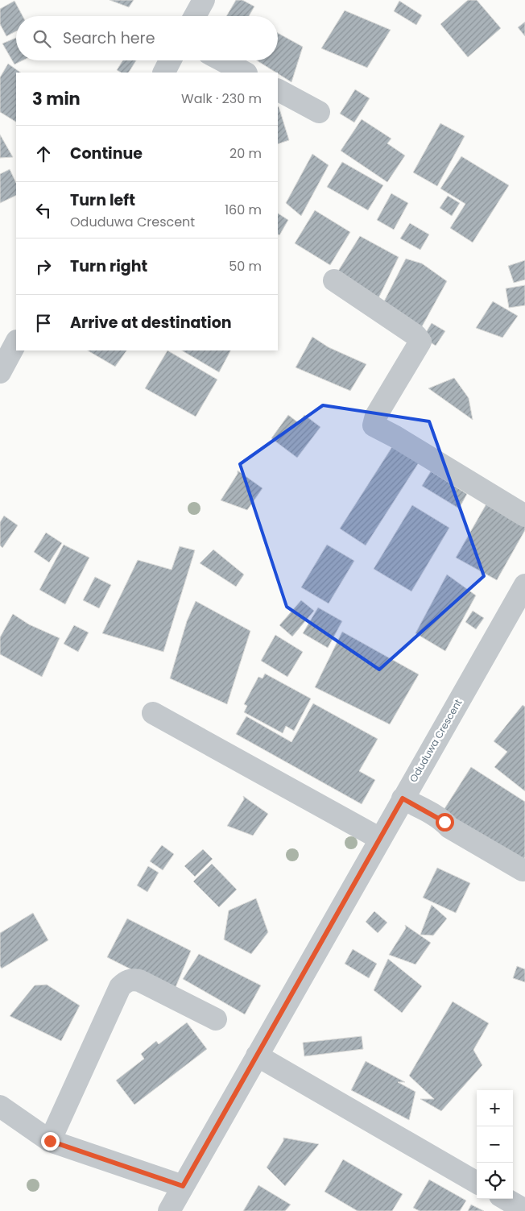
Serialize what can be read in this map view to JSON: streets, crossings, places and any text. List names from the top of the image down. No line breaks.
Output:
{"streets":{"street":["Oduduwa Crescent"]},"page":{"search":"Search here","heading":["3 min","Walk · 230 m"],"list":[["Continue","20 m"],["Turn left","Oduduwa Crescent","160 m"],["Turn right","50 m"],"Arrive at destination"],"map_buttons":["+","−"]}}
